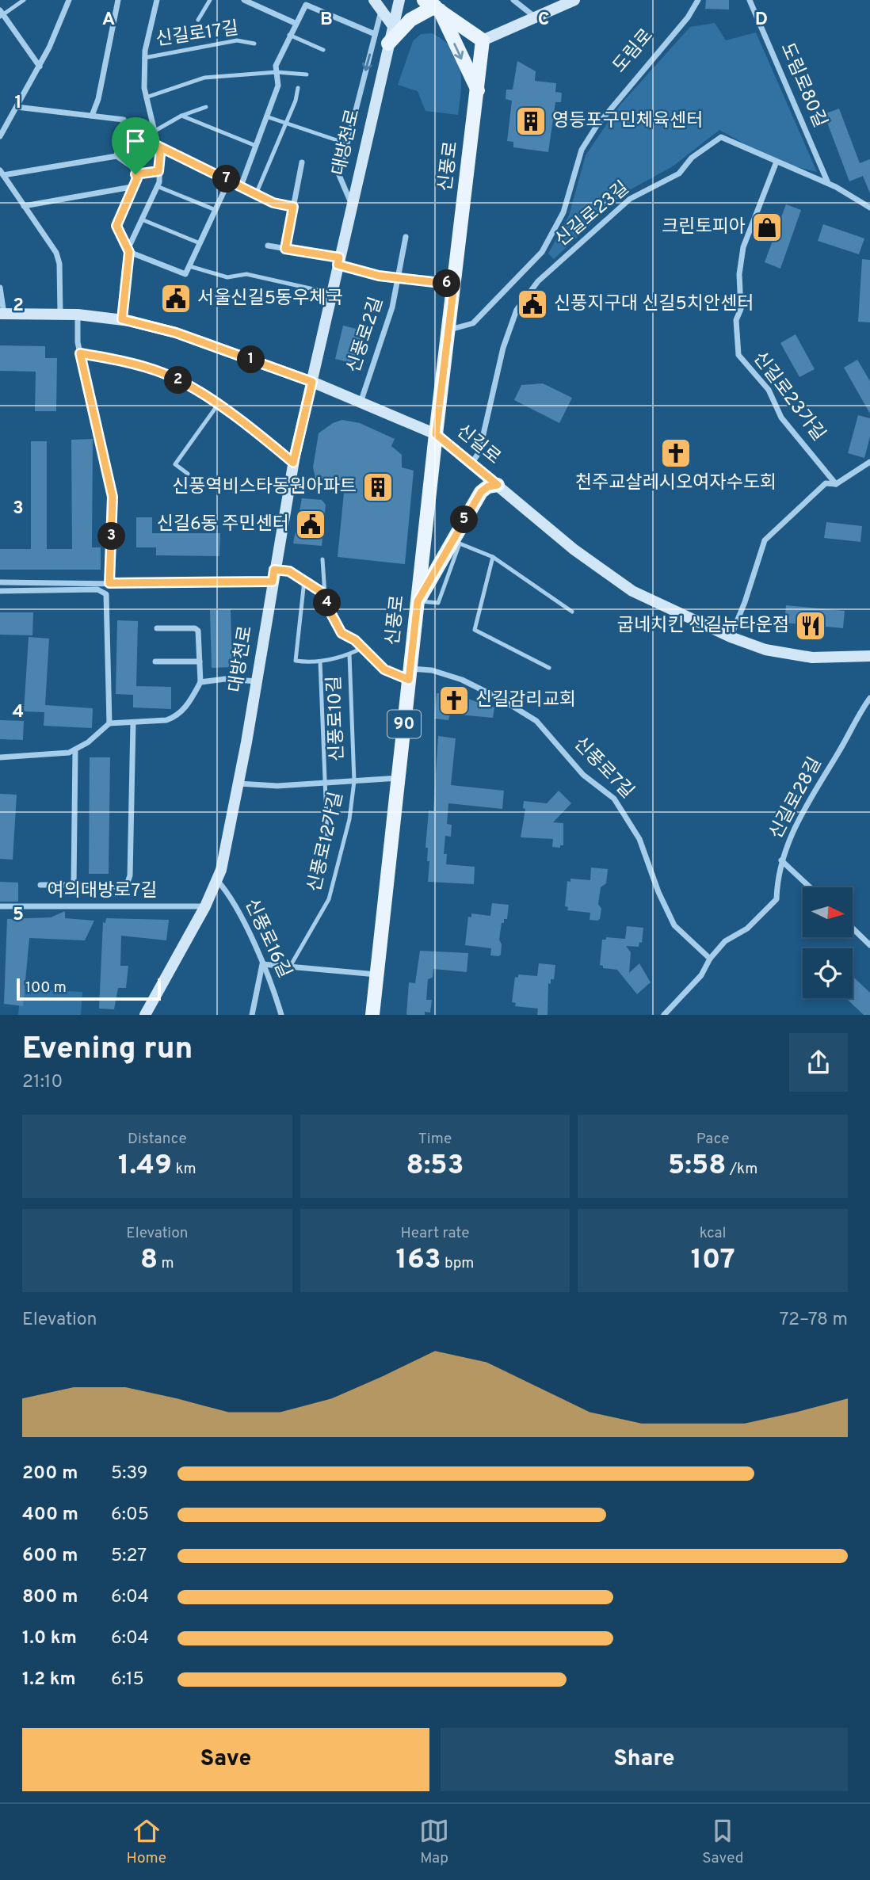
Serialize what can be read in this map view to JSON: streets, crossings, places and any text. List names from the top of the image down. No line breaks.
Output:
{"streets":{"main road":["대방천로","신풍로","신길로","90"],"street":["신길로17길","도림로","도림로80길","신길로23길","신풍로2길","신길로23가길","신풍로10길","신풍로7길","신길로28길","여의대방로7길","신풍로16길"],"lane":["신풍로12가길"]},"crossings":[["신길로17길","신길로"],["도림로","신풍로"],["도림로80길","신길로23길"],["대방천로","신풍로2길"],["대방천로","신길로"],["대방천로","신풍로10길"],["대방천로","여의대방로7길"],["대방천로","신풍로16길"],["신풍로","신풍로2길"],["신풍로","신길로"],["신풍로","신풍로10길"],["신풍로","신풍로7길"],["신길로23길","신길로23가길"],["신길로23길","신길로"],["신풍로2길","신길로"],["신풍로10길","신풍로12가길"],["신풍로7길","신길로28길"]],"places":{"building":["영등포구민체육센터","신풍역비스타동원아파트"],"shop":["크린토피아"],"public building":["서울신길5동우체국","신풍지구대 신길5치안센터","신길6동 주민센터"],"church":["천주교살레시오여자수도회","신길감리교회"],"restaurant":["굽네치킨 신길뉴타운점"]},"scale_bar":"100 m","north":"right","page":{"pins":["7","6","1","2","5","3","4"],"scale":"100 m","heading":["Evening run","21:10"],"stats":[["Distance","1.49 km"],["Time","8:53"],["Pace","5:58 /km"],["Elevation","8 m"],["Heart rate","163 bpm"],["kcal","107"]],"chart":["Elevation","72–78 m"],"list":[{"name":"200 m","note":"5:39"},{"name":"400 m","note":"6:05"},{"name":"600 m","note":"5:27"},{"name":"800 m","note":"6:04"},{"name":"1.0 km","note":"6:04"},{"name":"1.2 km","note":"6:15"}],"buttons":["Save","Share"],"tabs":["Home","Map","Saved"]},"grid":{"columns":["A","B","C","D"],"rows":["1","2","3","4","5"]}}
